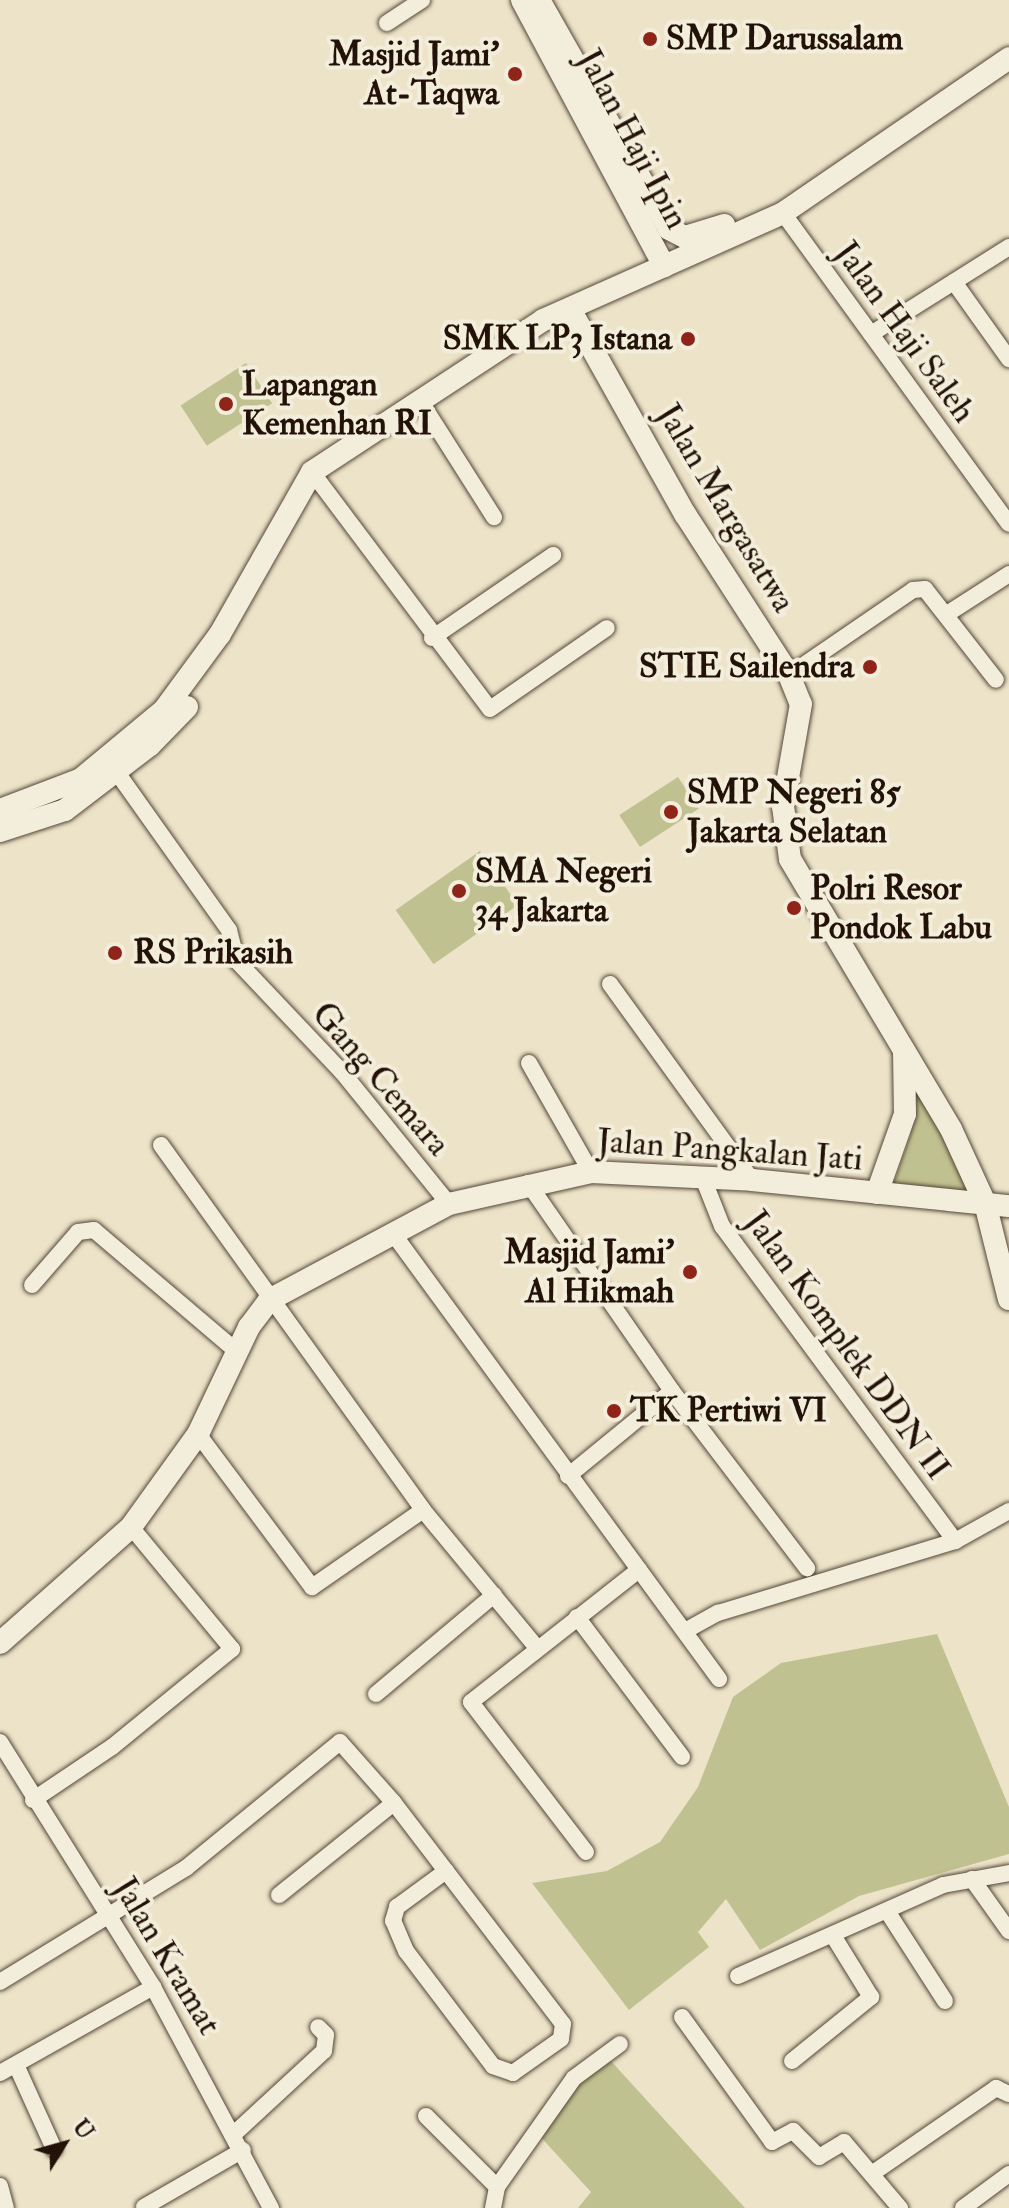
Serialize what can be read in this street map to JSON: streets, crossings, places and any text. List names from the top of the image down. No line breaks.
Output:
{"streets":{"main road":["Jalan Haji Ipin","Jalan Margasatwa","Jalan Pangkalan Jati"],"street":["Jalan Haji Saleh","Gang Cemara","Jalan Komplek DDN II","Jalan Kramat"]},"crossings":[["Jalan Haji Ipin","Jalan Haji Saleh"],["Jalan Margasatwa","Jalan Pangkalan Jati"],["Gang Cemara","Jalan Pangkalan Jati"],["Jalan Pangkalan Jati","Jalan Komplek DDN II"]],"places":["SMP Darussalam","Masjid Jami' At-Taqwa","SMK LP3 Istana","Lapangan Kemenhan RI","STIE Sailendra","SMP Negeri 85 Jakarta Selatan","SMA Negeri 34 Jakarta","Polri Resor Pondok Labu","RS Prikasih","Masjid Jami' Al Hikmah","TK Pertiwi VI"],"north":"top right"}
